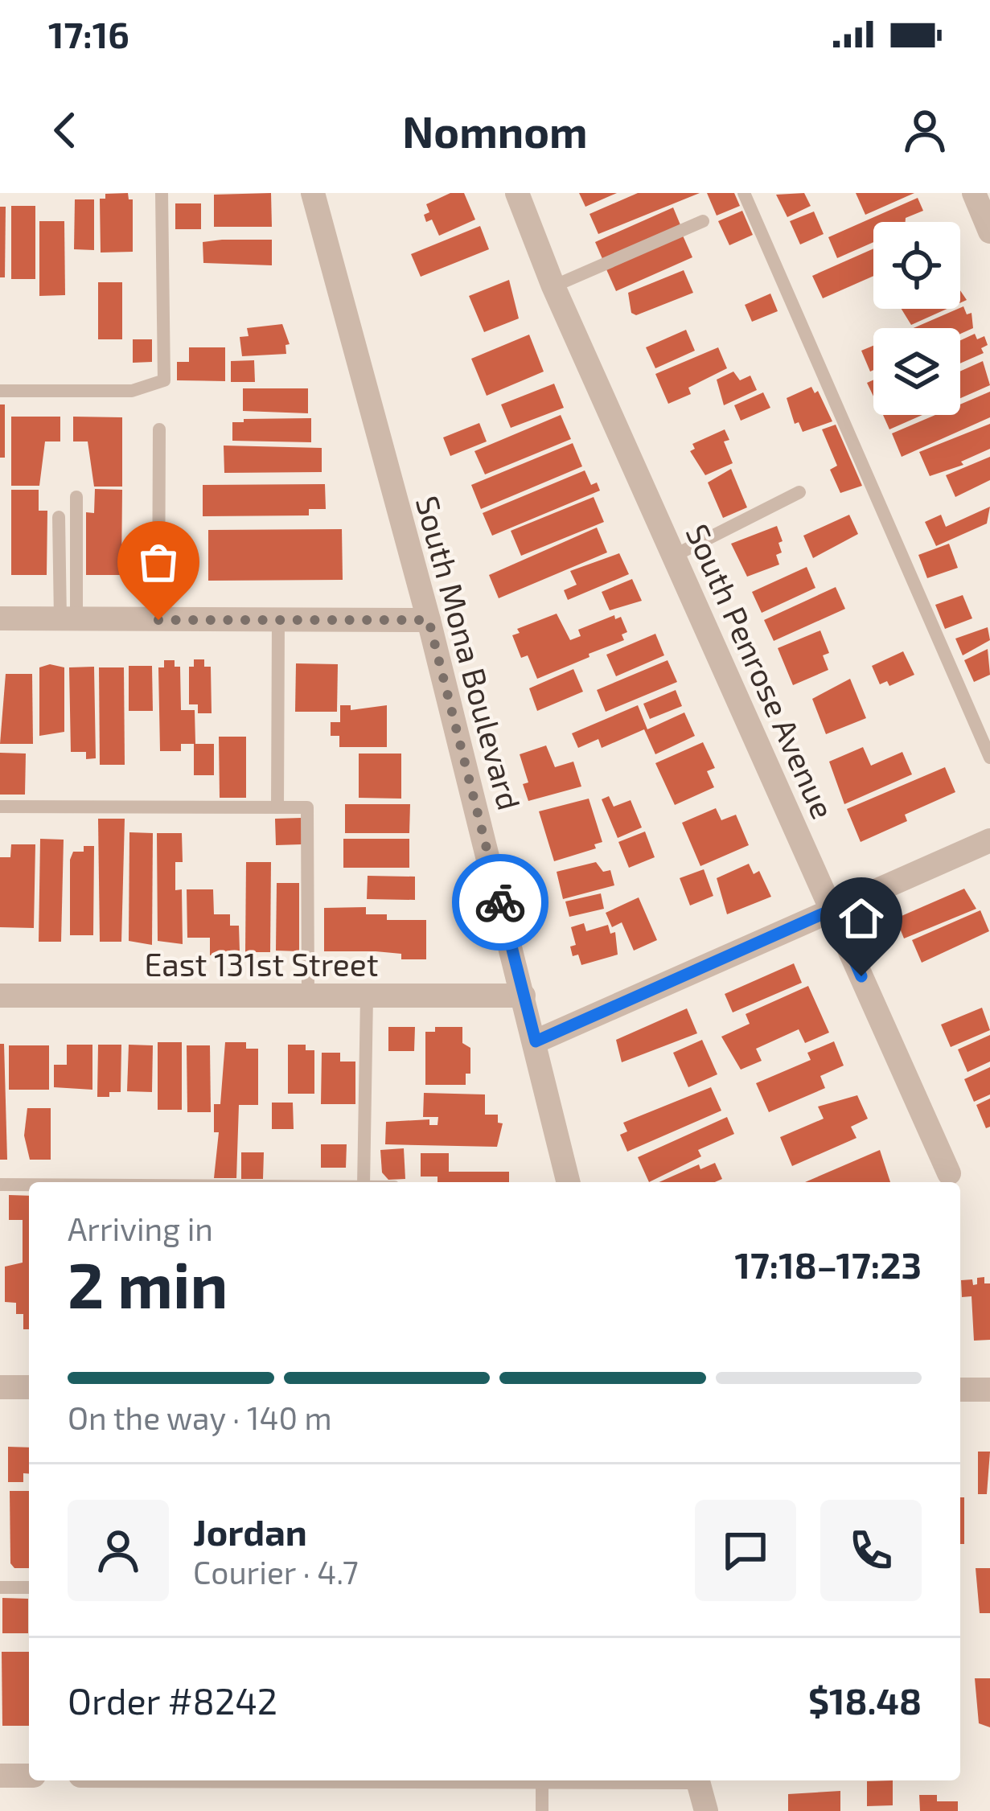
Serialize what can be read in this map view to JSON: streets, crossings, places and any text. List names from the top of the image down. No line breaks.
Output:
{"streets":{"street":["South Mona Boulevard","South Penrose Avenue","East 131st Street"]},"crossings":[["South Mona Boulevard","East 131st Street"]],"page":{"status":"17:16","header":"Nomnom","heading":["2 min","Arriving in","17:18–17:23"],"panel":["Jordan","Courier · 4.7","Order #8242","$18.48"],"bar":"On the way · 140 m"}}
